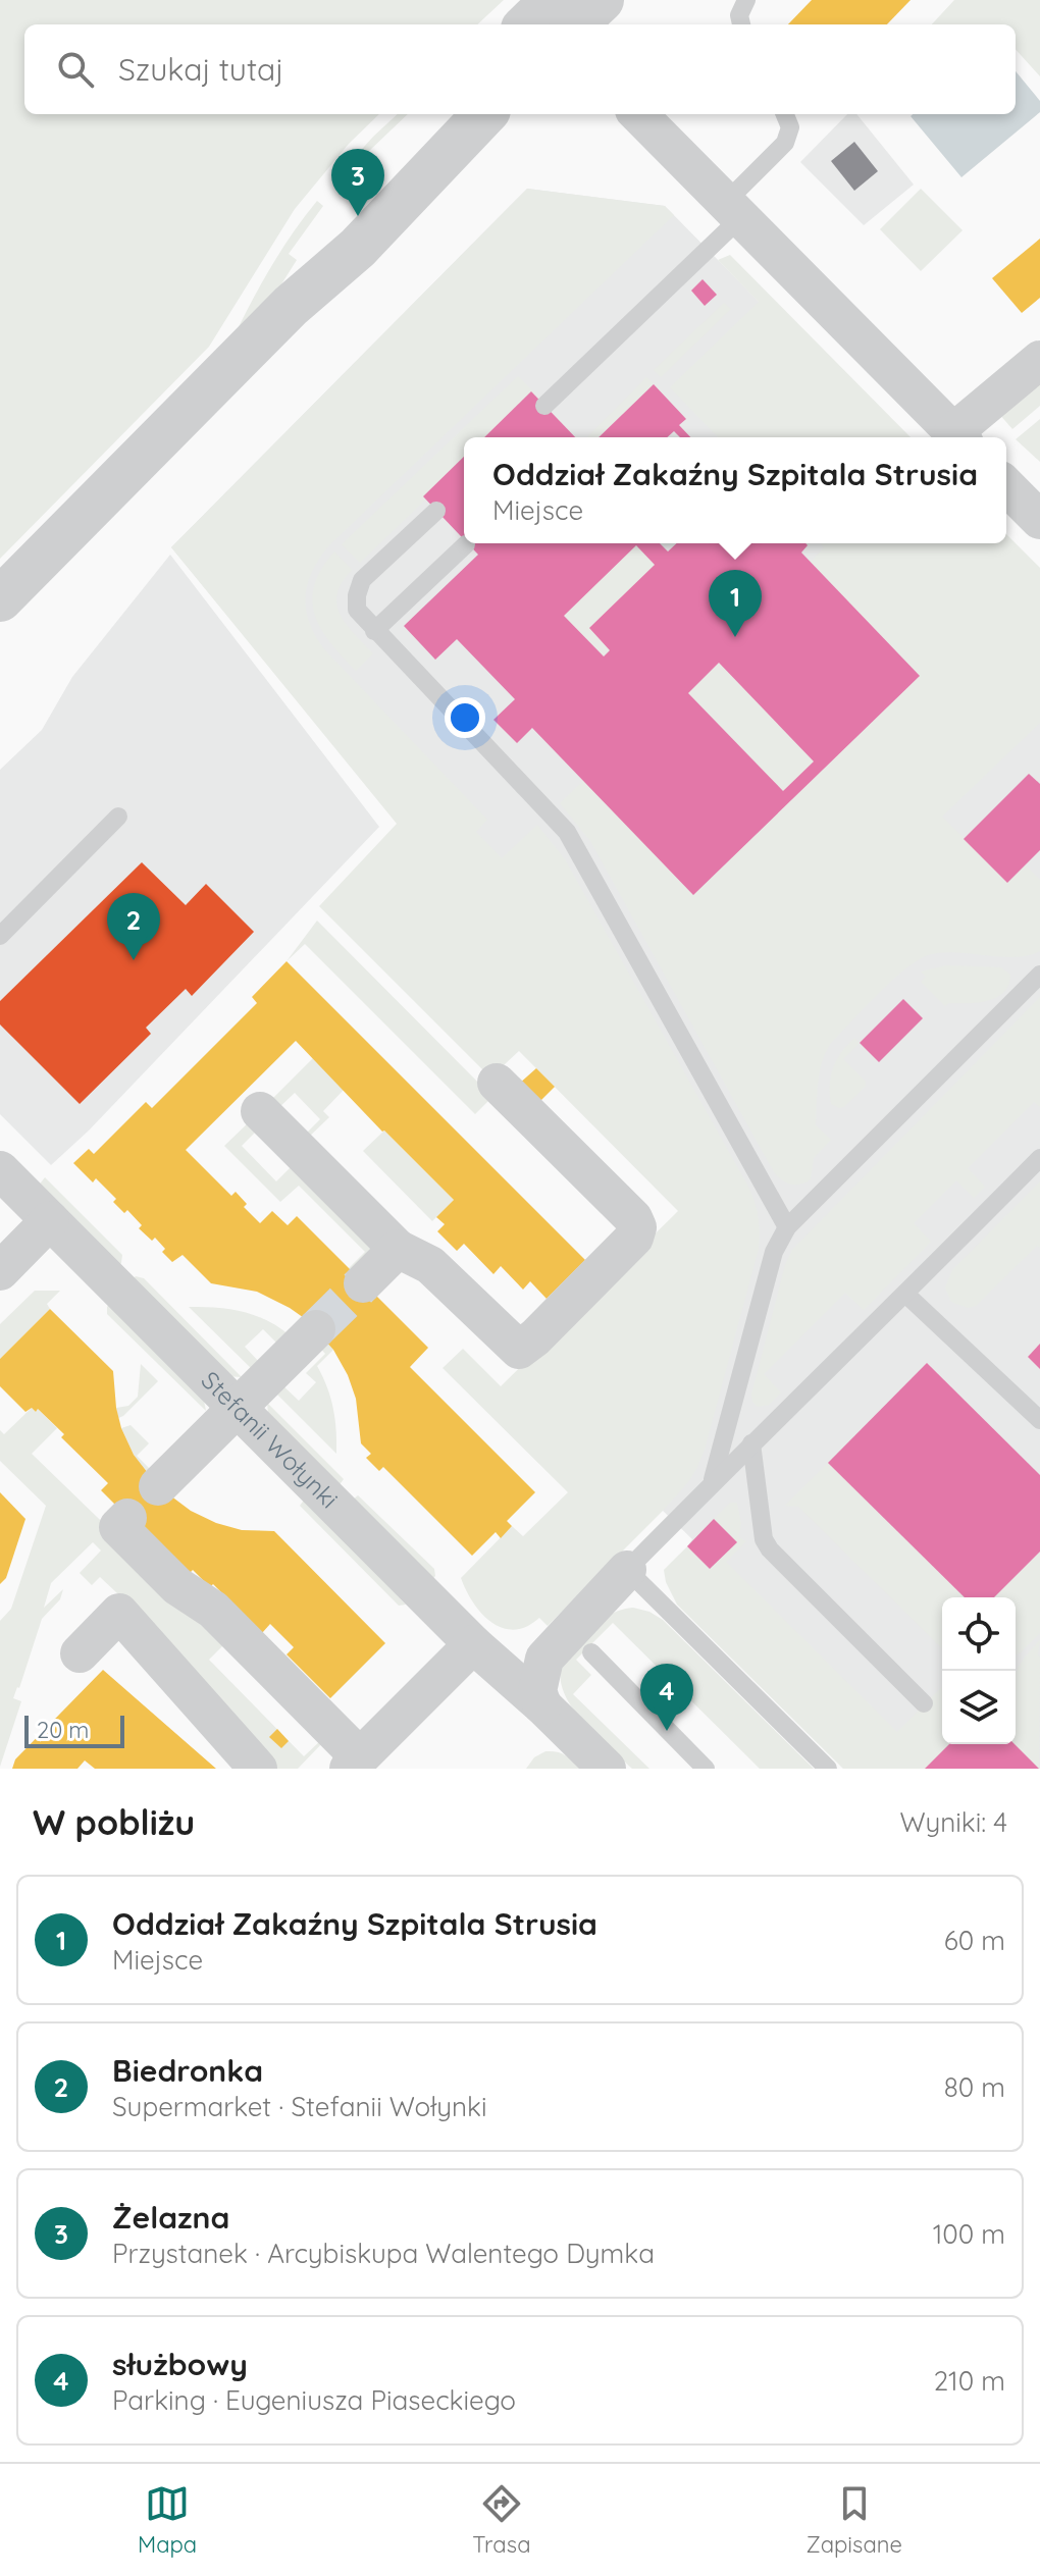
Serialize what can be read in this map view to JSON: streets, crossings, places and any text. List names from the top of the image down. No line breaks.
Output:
{"streets":{"street":["Stefanii Wołynki"]},"scale_bar":"20 m","page":{"search":"Szukaj tutaj","pins":["3","1","2","4"],"popup":["Oddział Zakaźny Szpitala Strusia","Miejsce"],"scale":"20 m","heading":["W pobliżu","Wyniki: 4"],"list":[{"mark":"1","name":"Oddział Zakaźny Szpitala Strusia","note":"Miejsce","value":"60 m"},{"mark":"2","name":"Biedronka","note":"Supermarket · Stefanii Wołynki","value":"80 m"},{"mark":"3","name":"Żelazna","note":"Przystanek · Arcybiskupa Walentego Dymka","value":"100 m"},{"mark":"4","name":"służbowy","note":"Parking · Eugeniusza Piaseckiego","value":"210 m"}],"nav":["Mapa","Trasa","Zapisane"]}}
